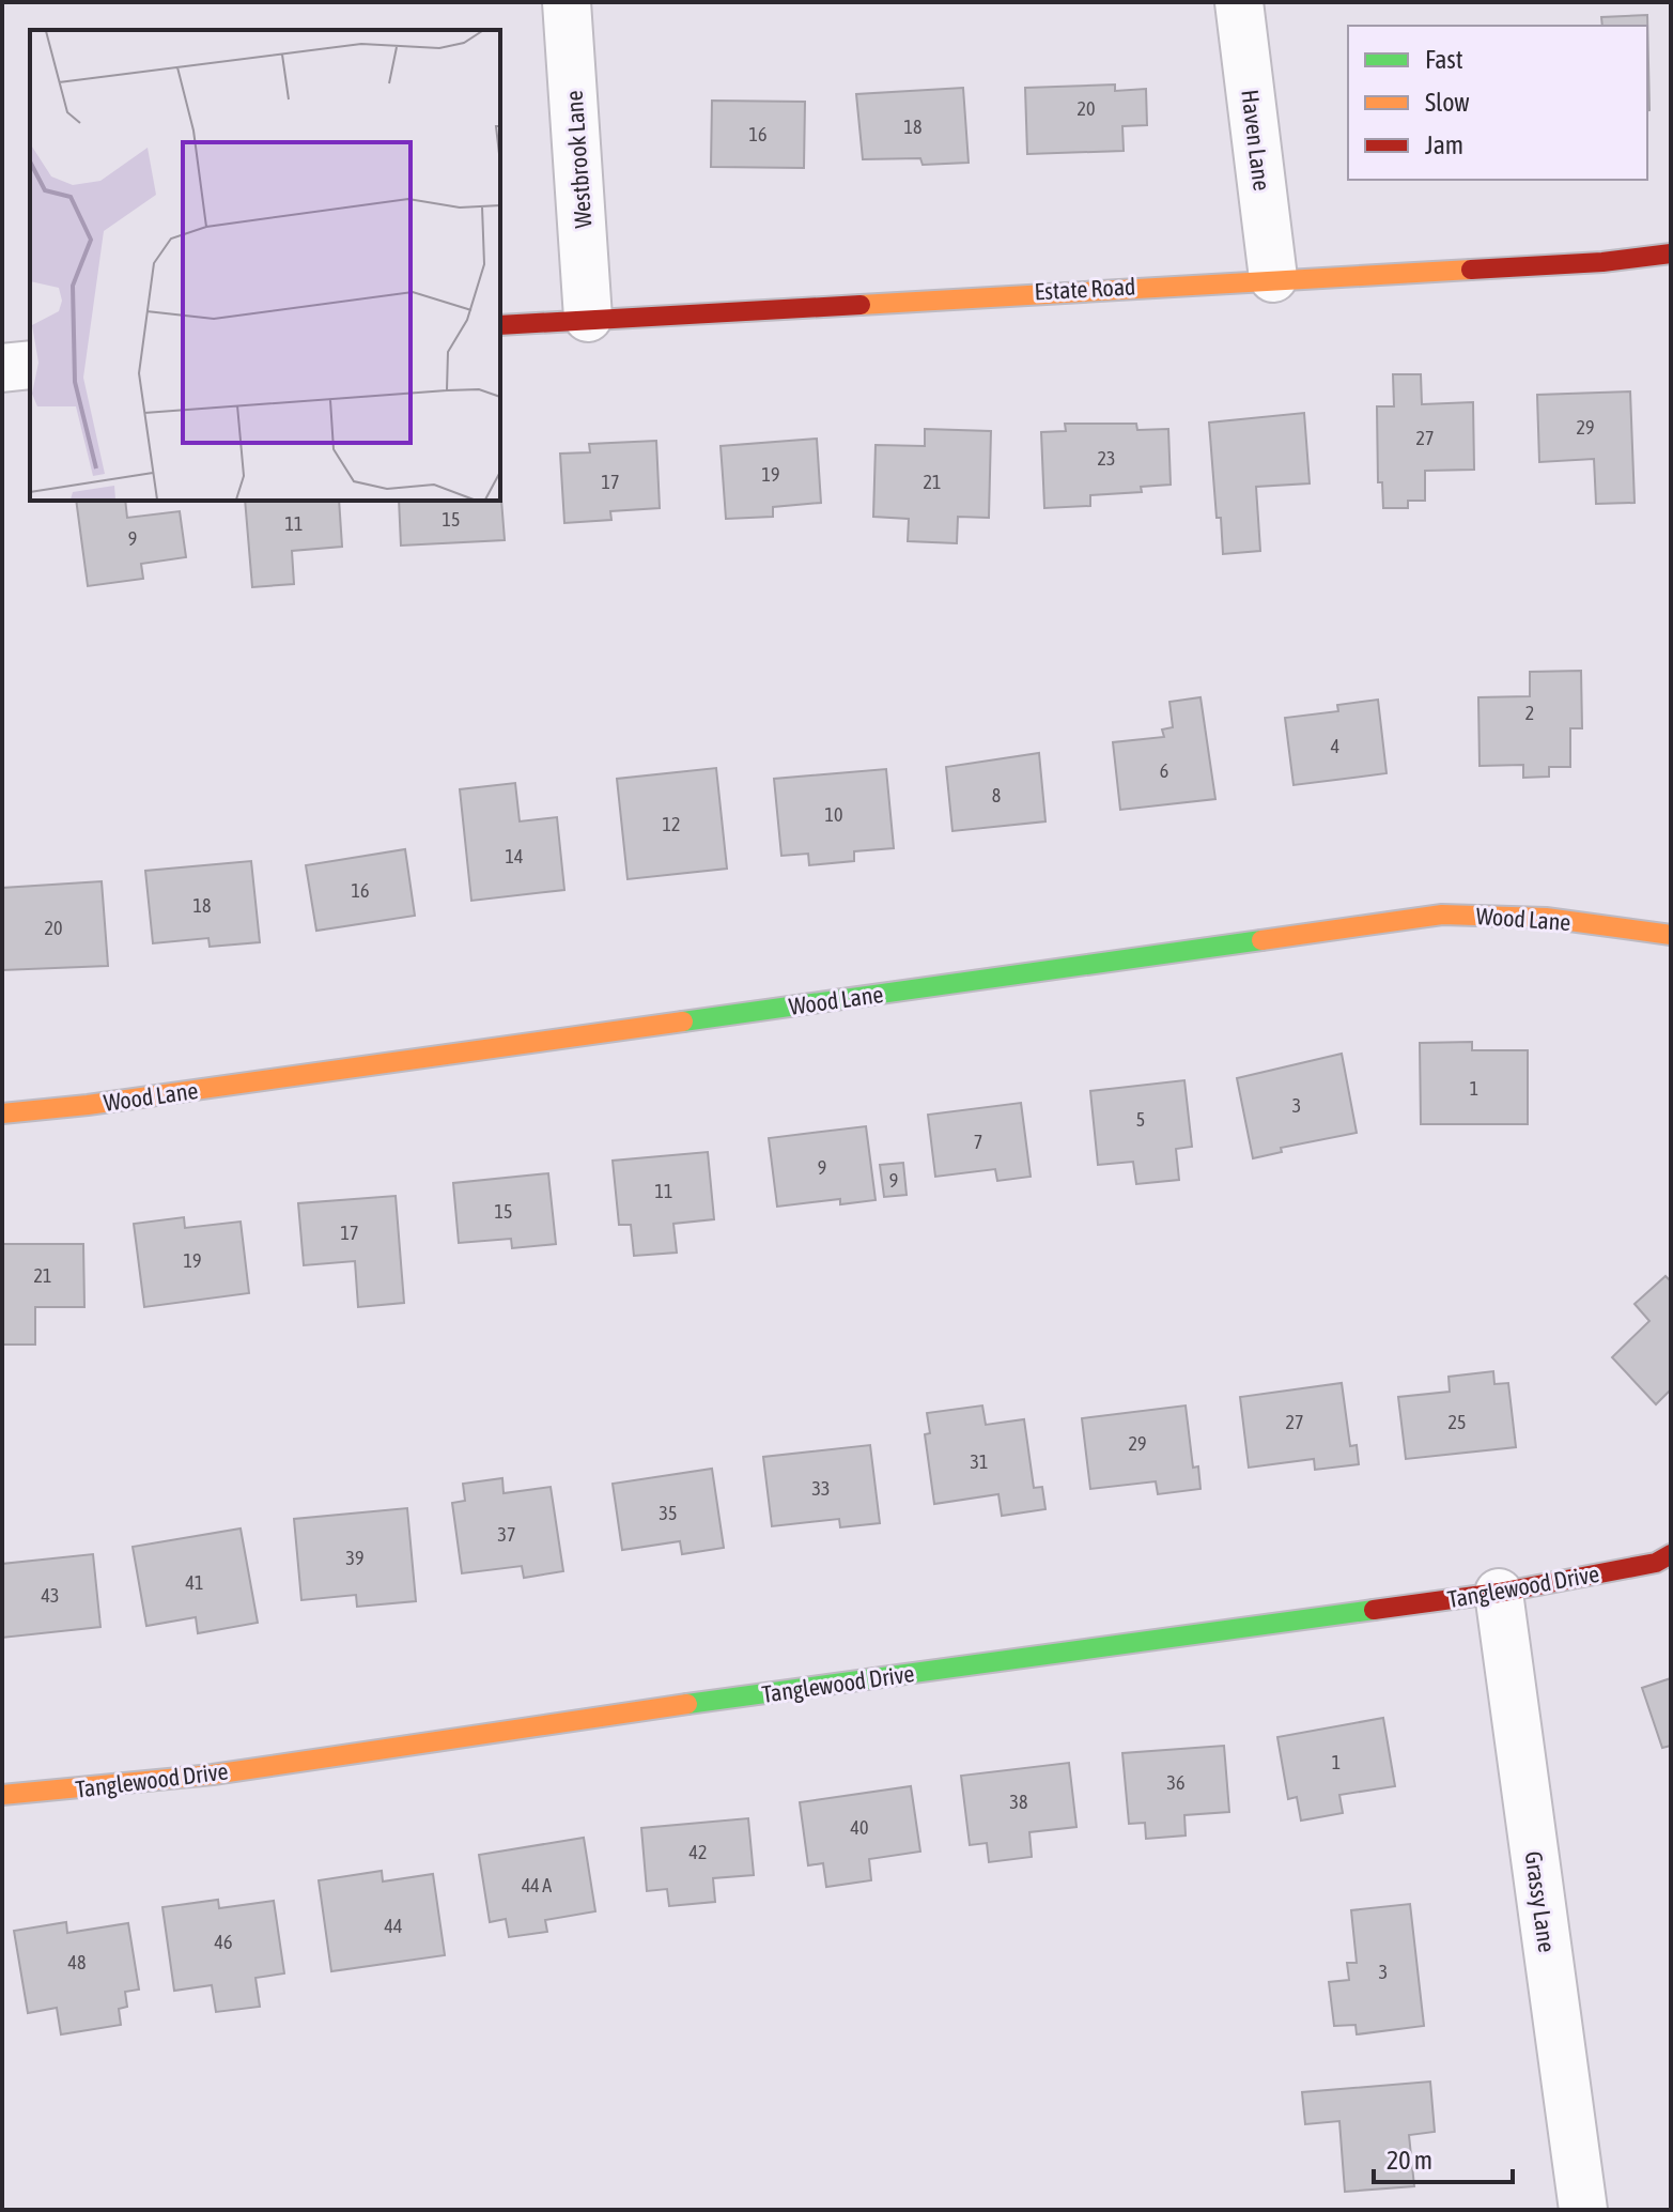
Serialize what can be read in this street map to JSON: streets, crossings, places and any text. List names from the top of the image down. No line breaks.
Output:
{"streets":{"street":["Haven Lane","Westbrook Lane","Estate Road","Wood Lane","Tanglewood Drive","Grassy Lane"]},"crossings":[["Haven Lane","Estate Road"],["Westbrook Lane","Estate Road"],["Tanglewood Drive","Grassy Lane"]],"house_numbers":["20","18","16","29","27","23","19","17","21","15","11","9","2","4","6","8","10","12","14","16","18","20","1","3","5","7","9","9","11","15","17","19","21","27","25","29","31","33","35","37","39","41","43","1","36","38","40","42","44 A","44","46","48","3"],"legend":["Fast","Slow","Jam"],"scale_bar":"20 m"}
